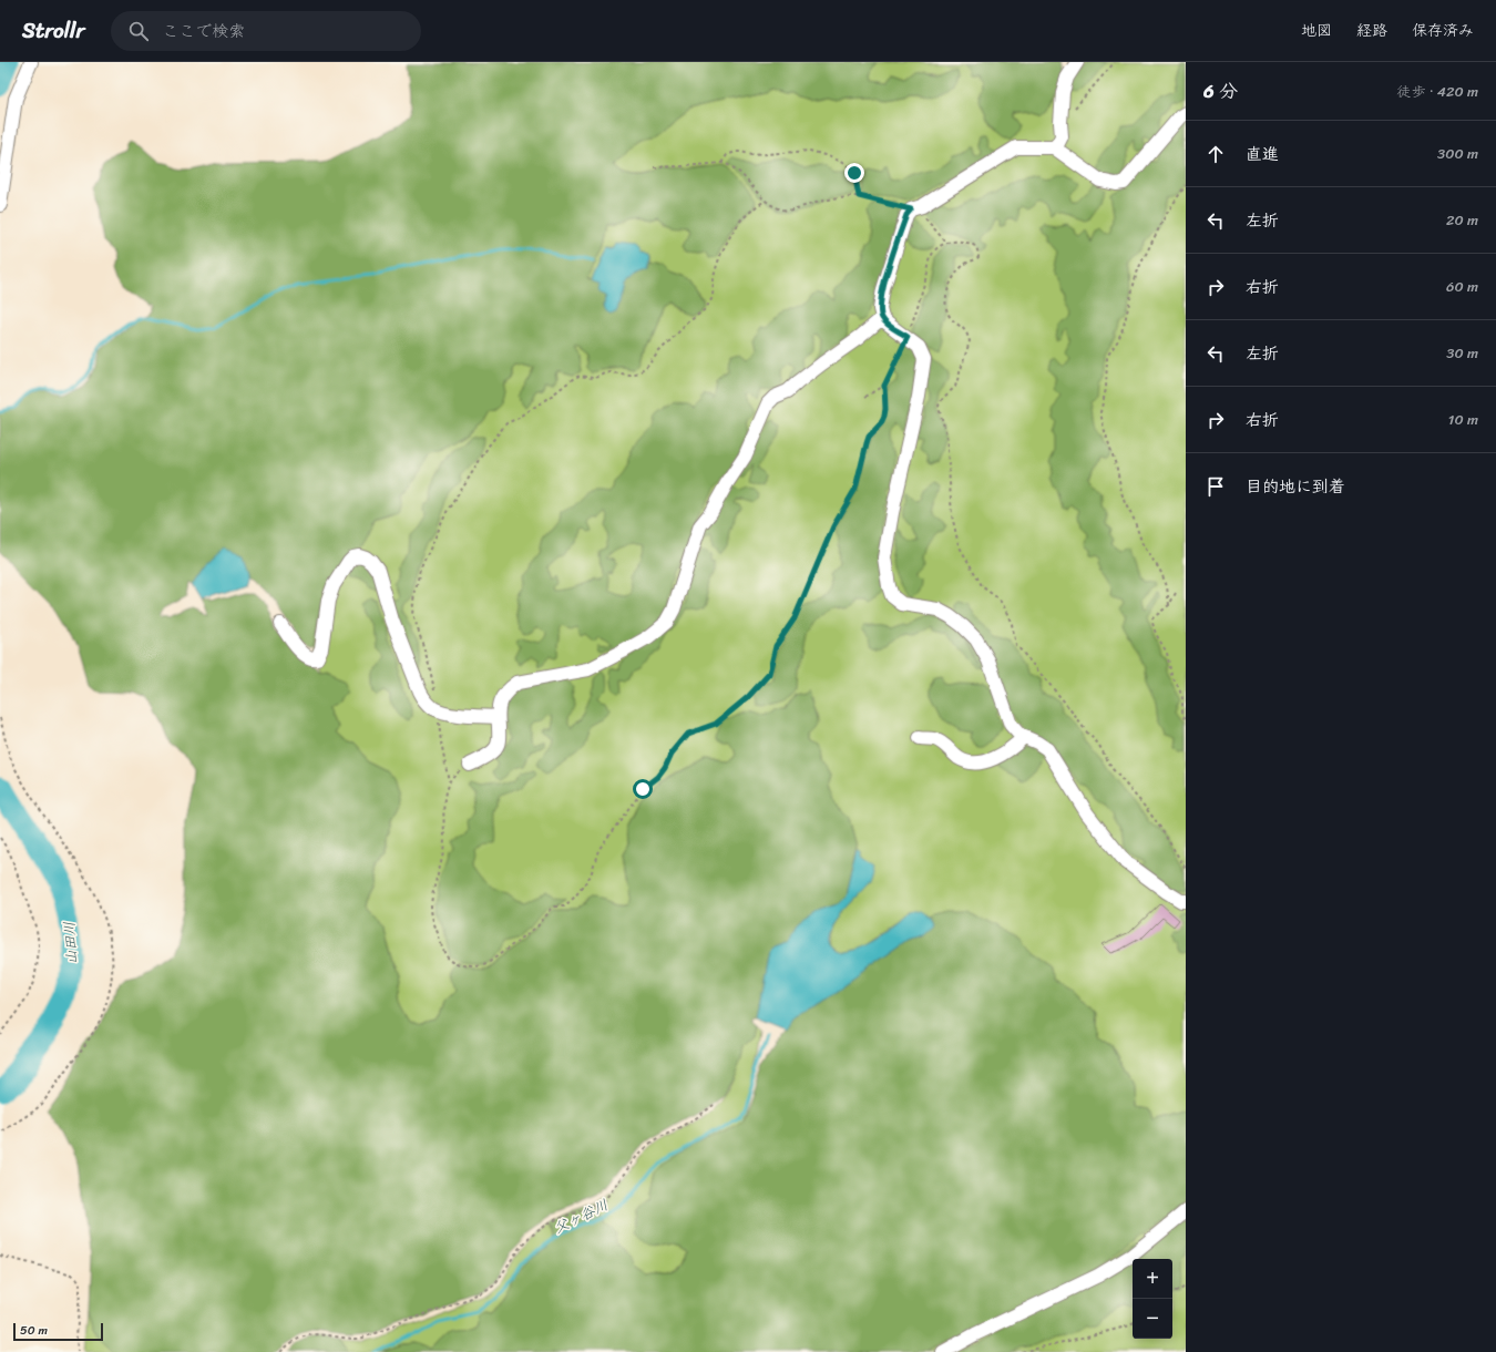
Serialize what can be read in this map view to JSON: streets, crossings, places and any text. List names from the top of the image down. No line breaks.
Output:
{"water":["山田川","父ヶ谷川"],"scale_bar":"50 m","page":{"header":"Strollr","search":"ここで検索","nav":["地図","経路","保存済み"],"heading":["6 分","徒歩 · 420 m"],"list":[["直進","300 m"],["左折","20 m"],["右折","60 m"],["左折","30 m"],["右折","10 m"],"目的地に到着"],"map_buttons":["+","−"],"scale":"50 m"}}
